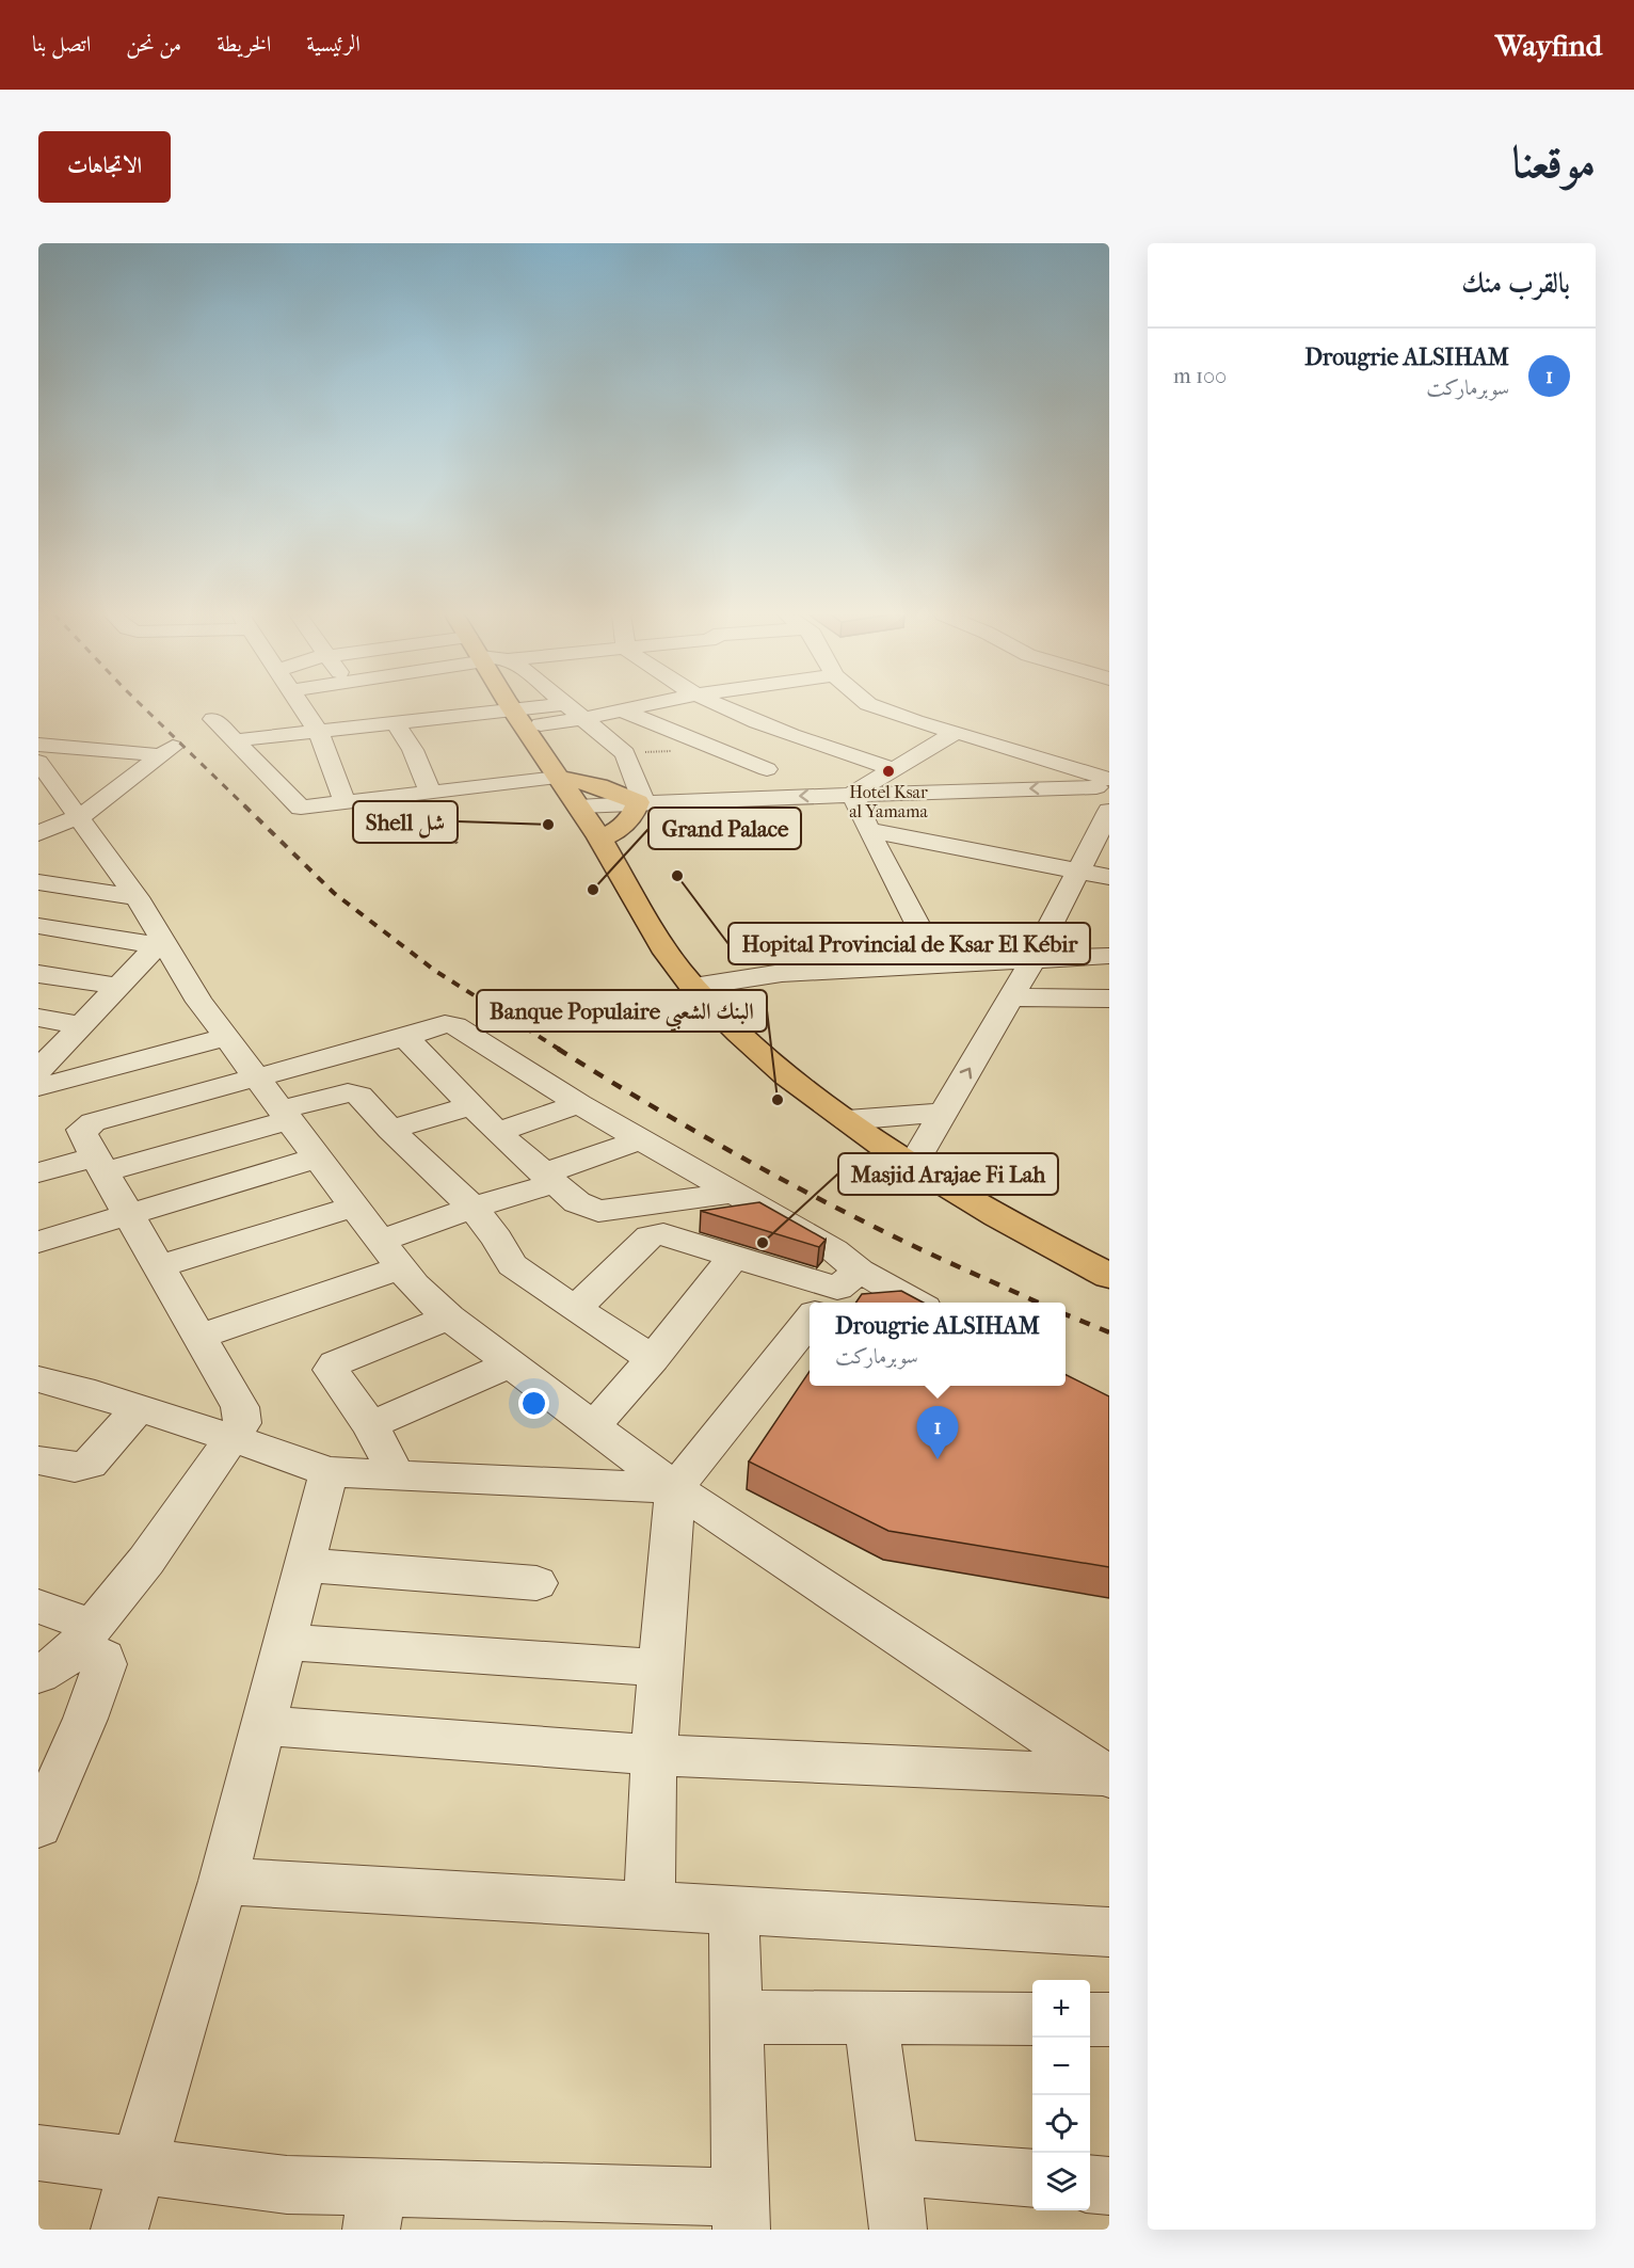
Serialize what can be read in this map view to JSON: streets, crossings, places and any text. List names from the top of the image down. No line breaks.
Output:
{"places":["Hotel Ksar al Yamama","Shell شل","Hopital Provincial de Ksar El Kébir","Grand Palace","Banque Populaire البنك الشعبي","Masjid Arajae Fi Lah"],"page":{"header":"Wayfind","nav":["الرئيسية","الخريطة","من نحن","اتصل بنا"],"title":"موقعنا","buttons":"الاتجاهات","heading":"بالقرب منك","list":[{"mark":"1","name":"Drougrie ALSIHAM","note":"سوبرماركت","value":"100 m"}],"popup":["Drougrie ALSIHAM","سوبرماركت"],"pins":"1","map_buttons":["+","−"]}}
